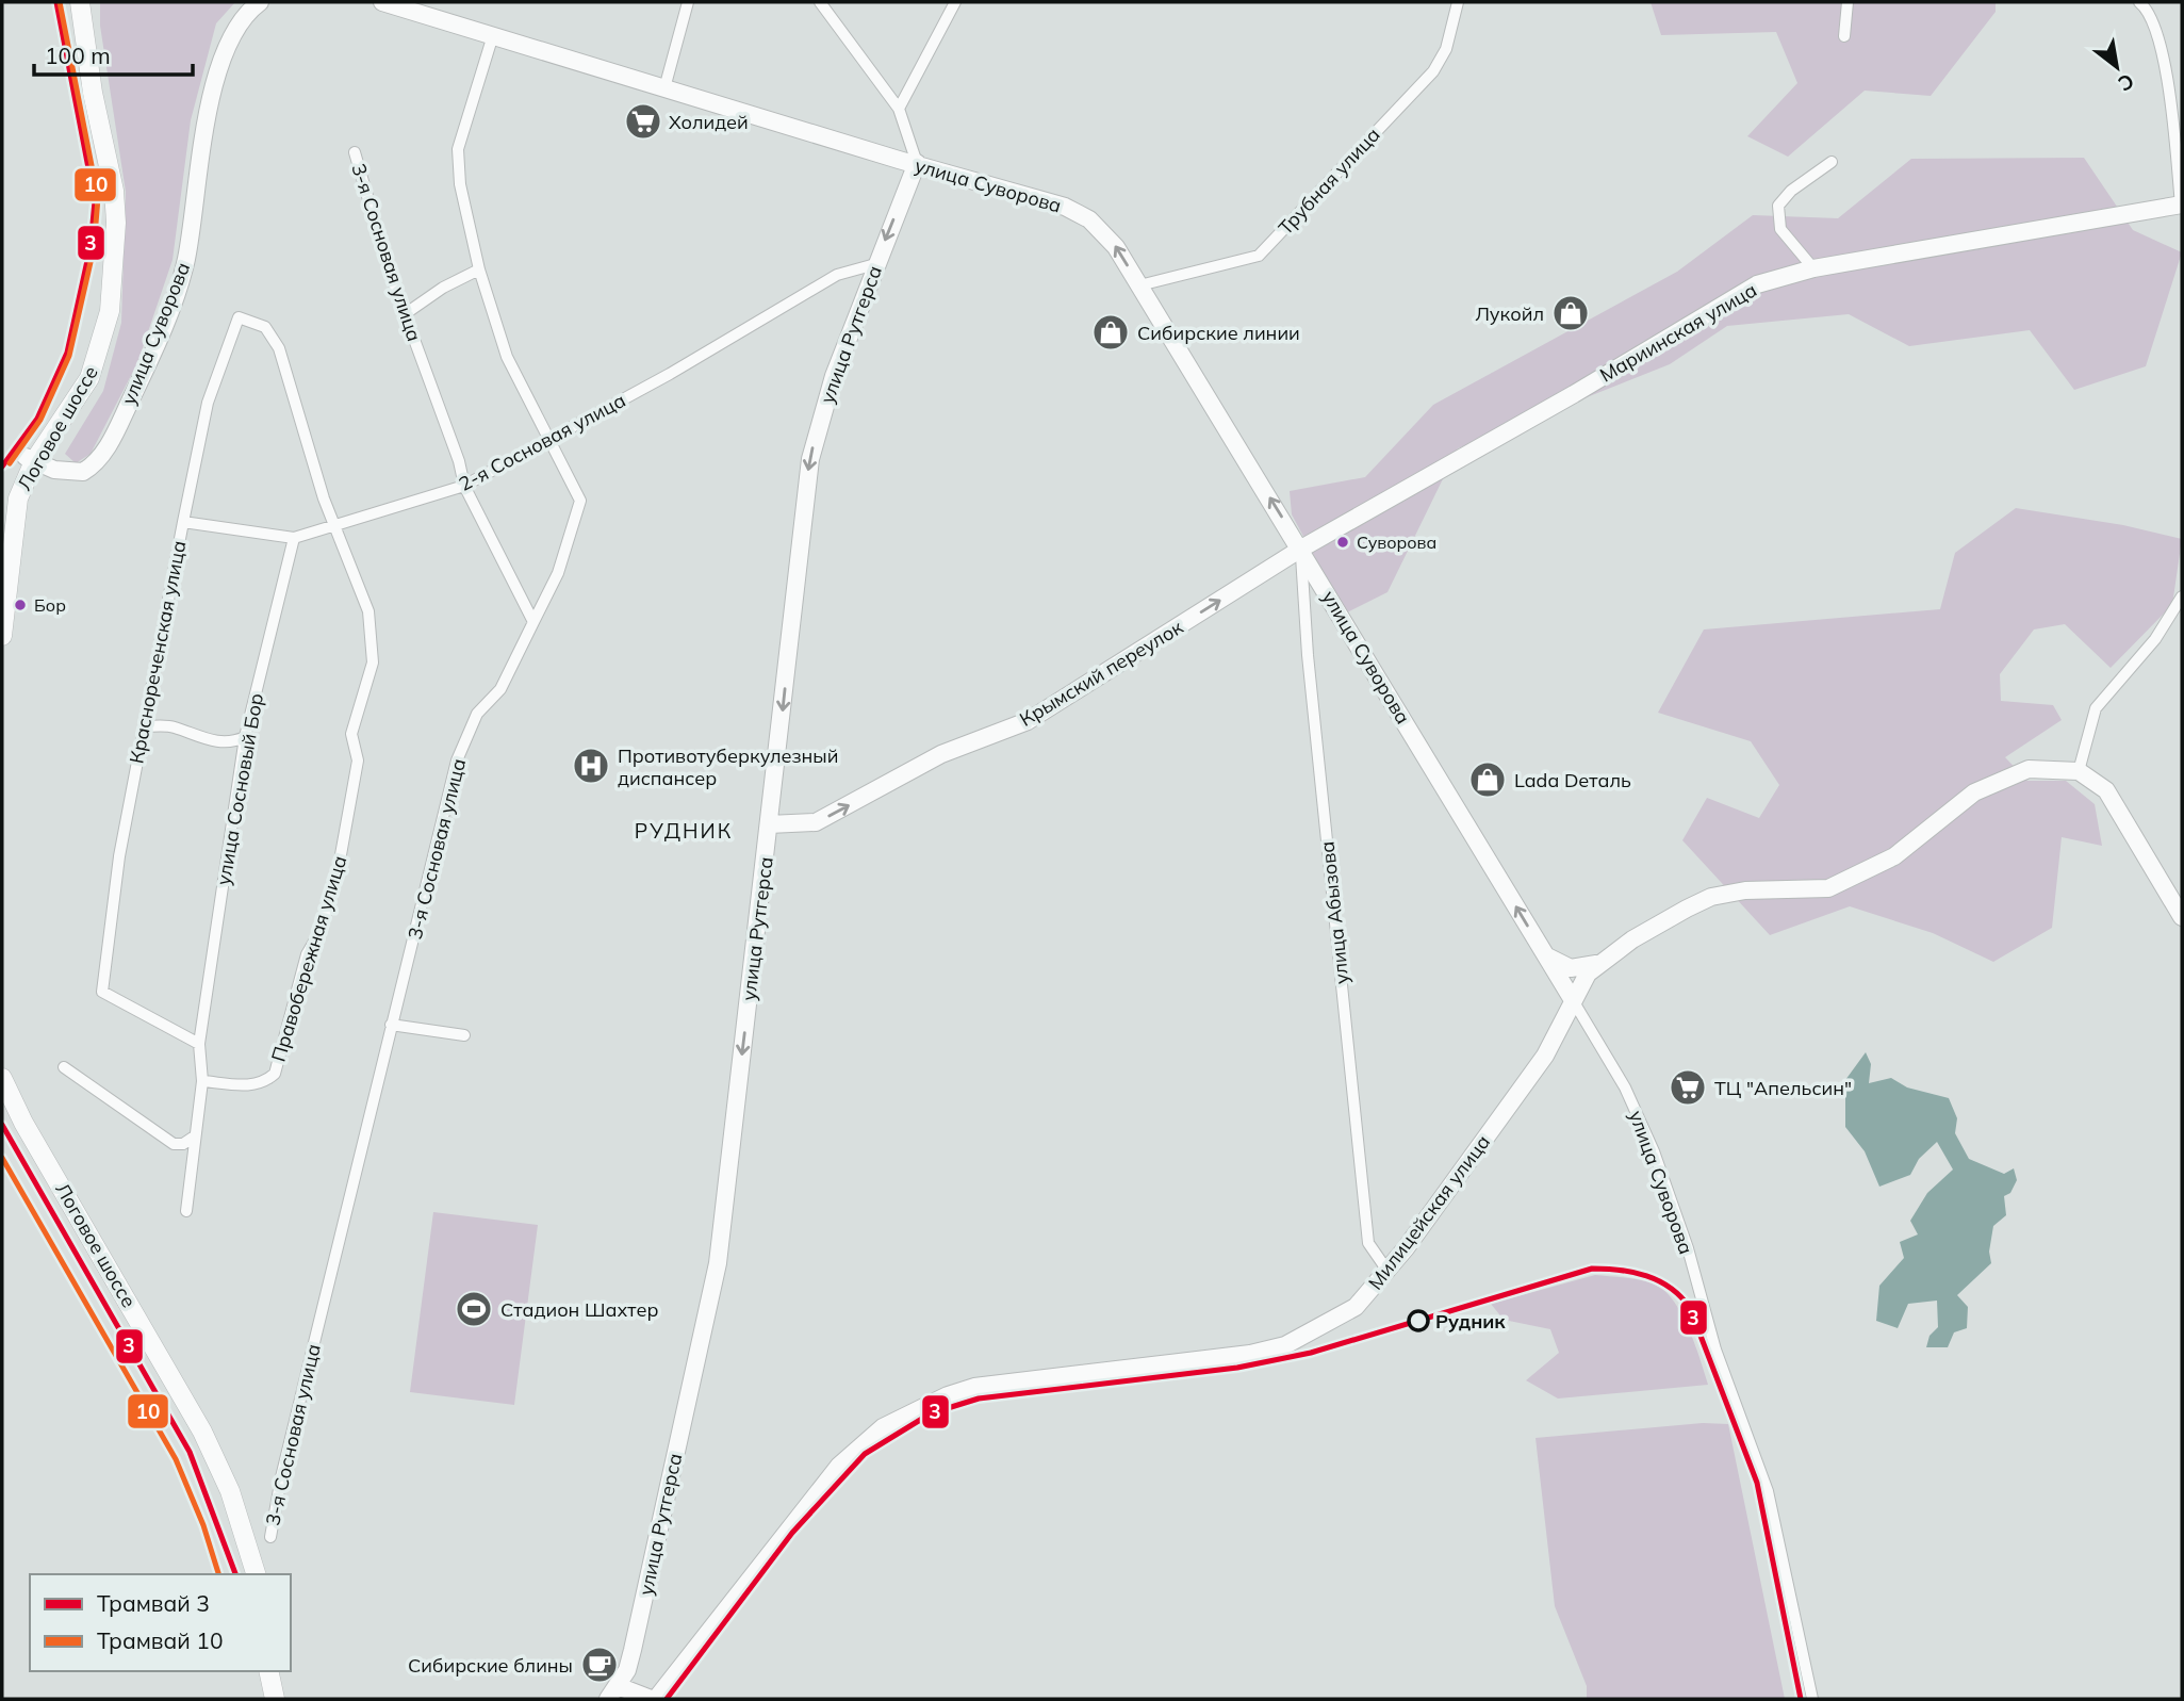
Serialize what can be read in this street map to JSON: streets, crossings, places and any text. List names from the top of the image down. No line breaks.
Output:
{"streets":{"main road":["улица Суворова","Мариинская улица","улица Рутгерса","Логовое шоссе","Крымский переулок","Милицейская улица"],"street":["Трубная улица","3-я Сосновая улица","2-я Сосновая улица","Краснореченская улица","улица Сосновый Бор","улица Абызова","Правобережная улица"]},"crossings":[["Трубная улица","улица Суворова"],["улица Суворова","Мариинская улица"],["улица Суворова","улица Рутгерса"],["улица Суворова","Логовое шоссе"],["улица Суворова","Крымский переулок"],["улица Суворова","улица Абызова"],["улица Суворова","Милицейская улица"],["3-я Сосновая улица","2-я Сосновая улица"],["Мариинская улица","Крымский переулок"],["Мариинская улица","улица Абызова"],["улица Рутгерса","2-я Сосновая улица"],["улица Рутгерса","Крымский переулок"],["2-я Сосновая улица","Краснореченская улица"],["2-я Сосновая улица","улица Сосновый Бор"],["2-я Сосновая улица","Правобережная улица"],["Краснореченская улица","улица Сосновый Бор"],["Краснореченская улица","Правобережная улица"],["Крымский переулок","улица Абызова"],["улица Сосновый Бор","Правобережная улица"],["улица Абызова","Милицейская улица"]],"one_way":["улица Рутгерса","Крымский переулок"],"districts":["РУДНИК"],"places":{"supermarket":["Холидей","ТЦ \"Апельсин\""],"shop":["Лукойл","Сибирские линии","Lada Dеталь"],"other":["Суворова","Бор","Рудник"],"hospital":["Противотуберкулезный диспансер"],"sports":["Стадион Шахтер"],"cafe":["Сибирские блины"]},"lines":["tram line 3","tram line 10"],"legend":["Трамвай 3","Трамвай 10"],"scale_bar":"100 m","north":"bottom right"}
